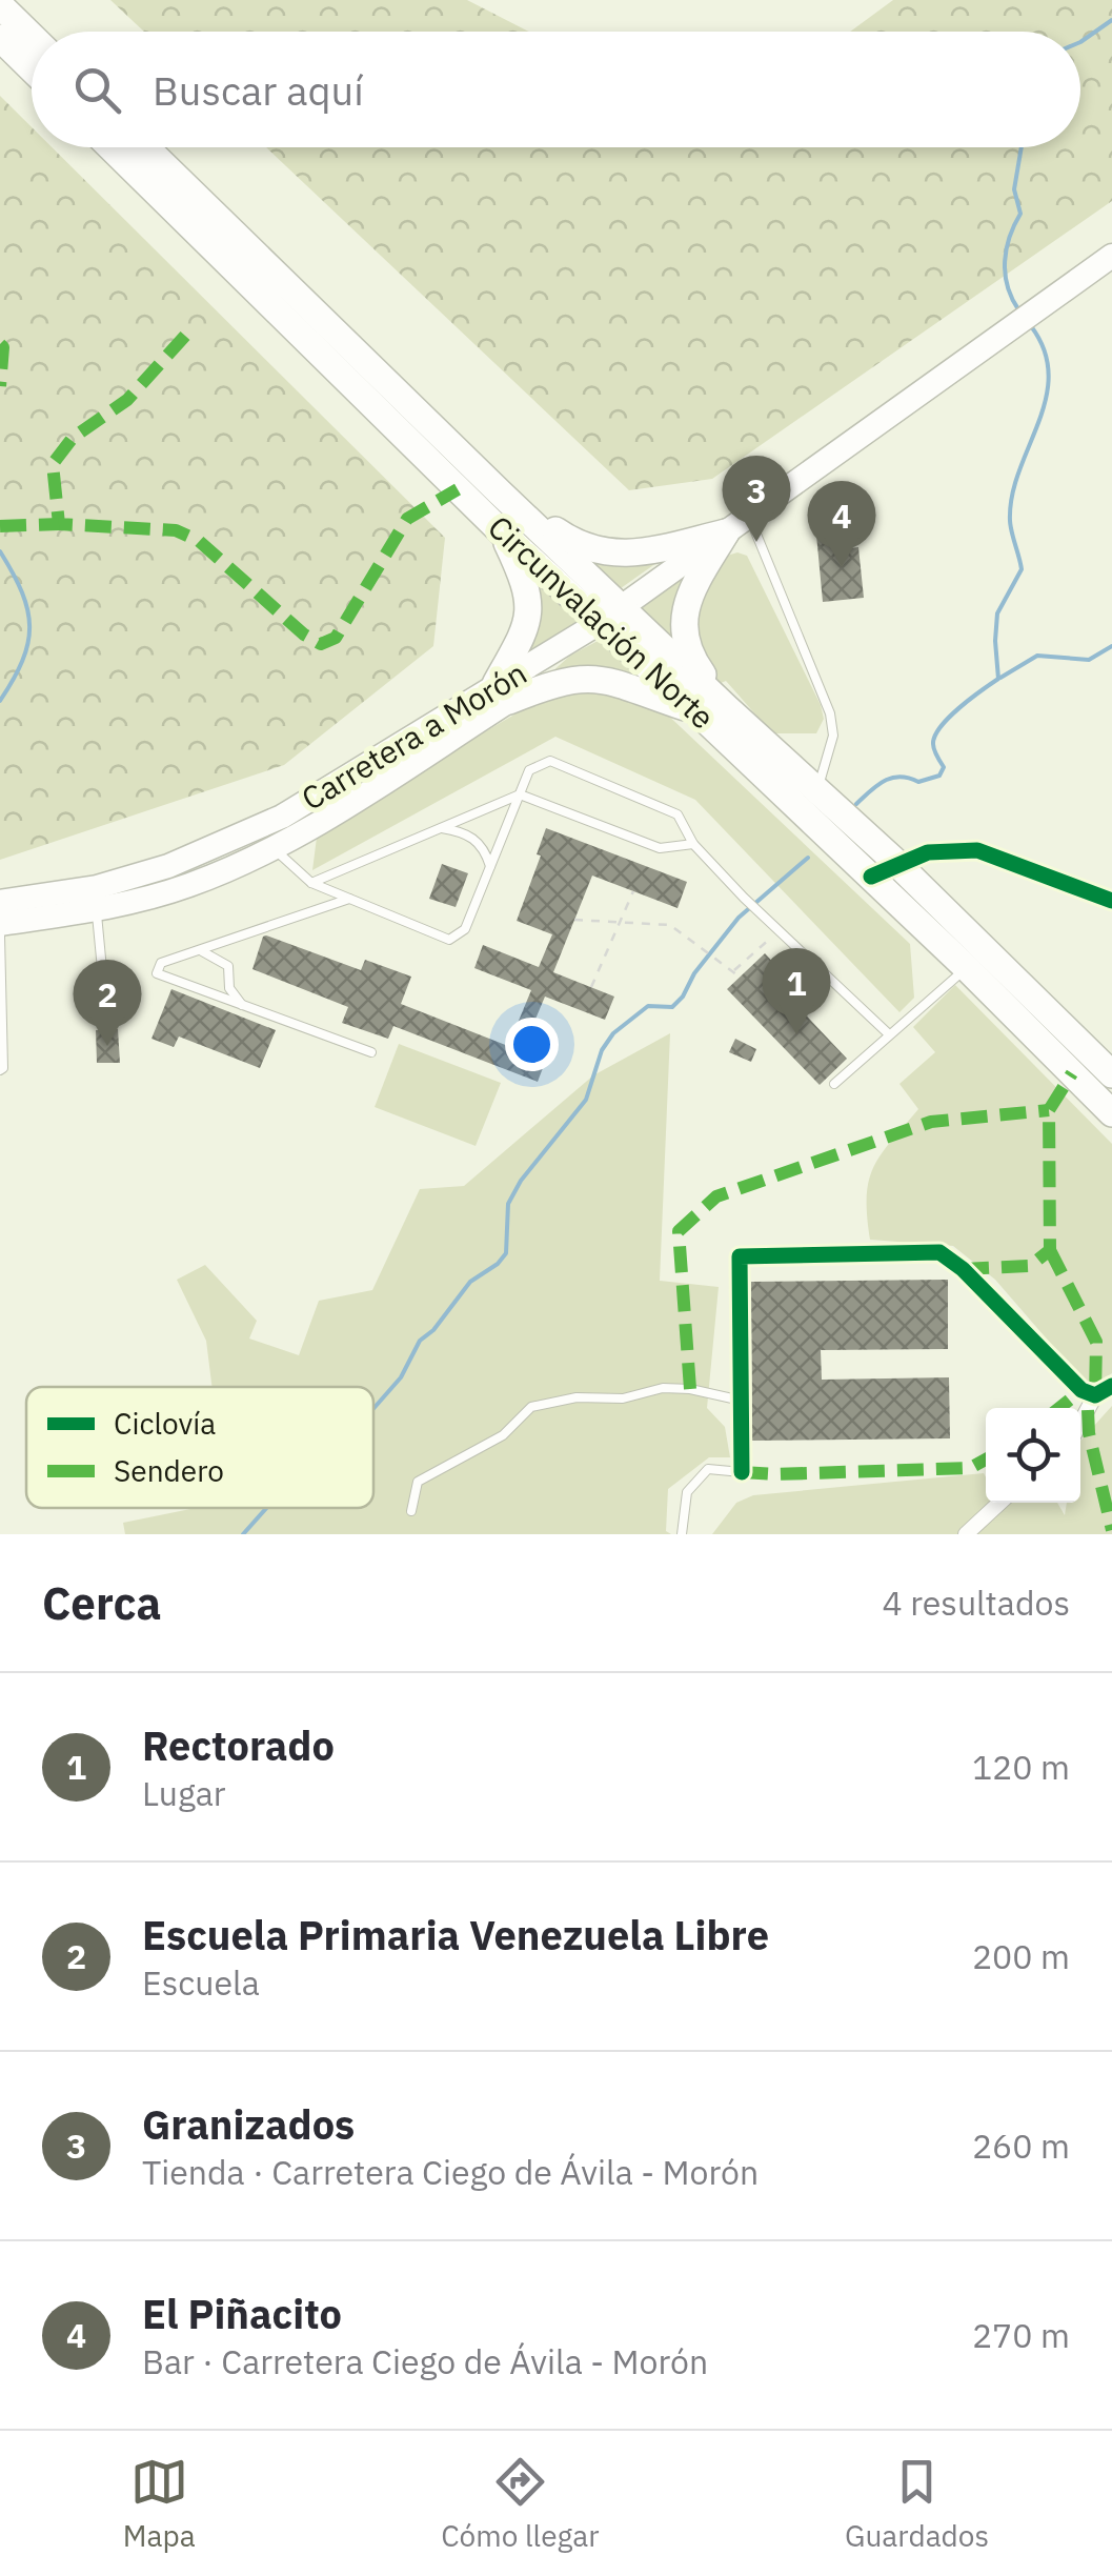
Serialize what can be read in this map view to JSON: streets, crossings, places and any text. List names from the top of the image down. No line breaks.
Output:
{"streets":{"highway":["Circunvalación Norte"],"main road":["Carretera a Morón"]},"crossings":[["Circunvalación Norte","Carretera a Morón"]],"legend":["Ciclovía","Sendero"],"page":{"search":"Buscar aquí","pins":["3","4","1","2"],"heading":["Cerca","4 resultados"],"list":[{"mark":"1","name":"Rectorado","note":"Lugar","value":"120 m"},{"mark":"2","name":"Escuela Primaria Venezuela Libre","note":"Escuela","value":"200 m"},{"mark":"3","name":"Granizados","note":"Tienda · Carretera Ciego de Ávila - Morón","value":"260 m"},{"mark":"4","name":"El Piñacito","note":"Bar · Carretera Ciego de Ávila - Morón","value":"270 m"}],"nav":["Mapa","Cómo llegar","Guardados"]}}
